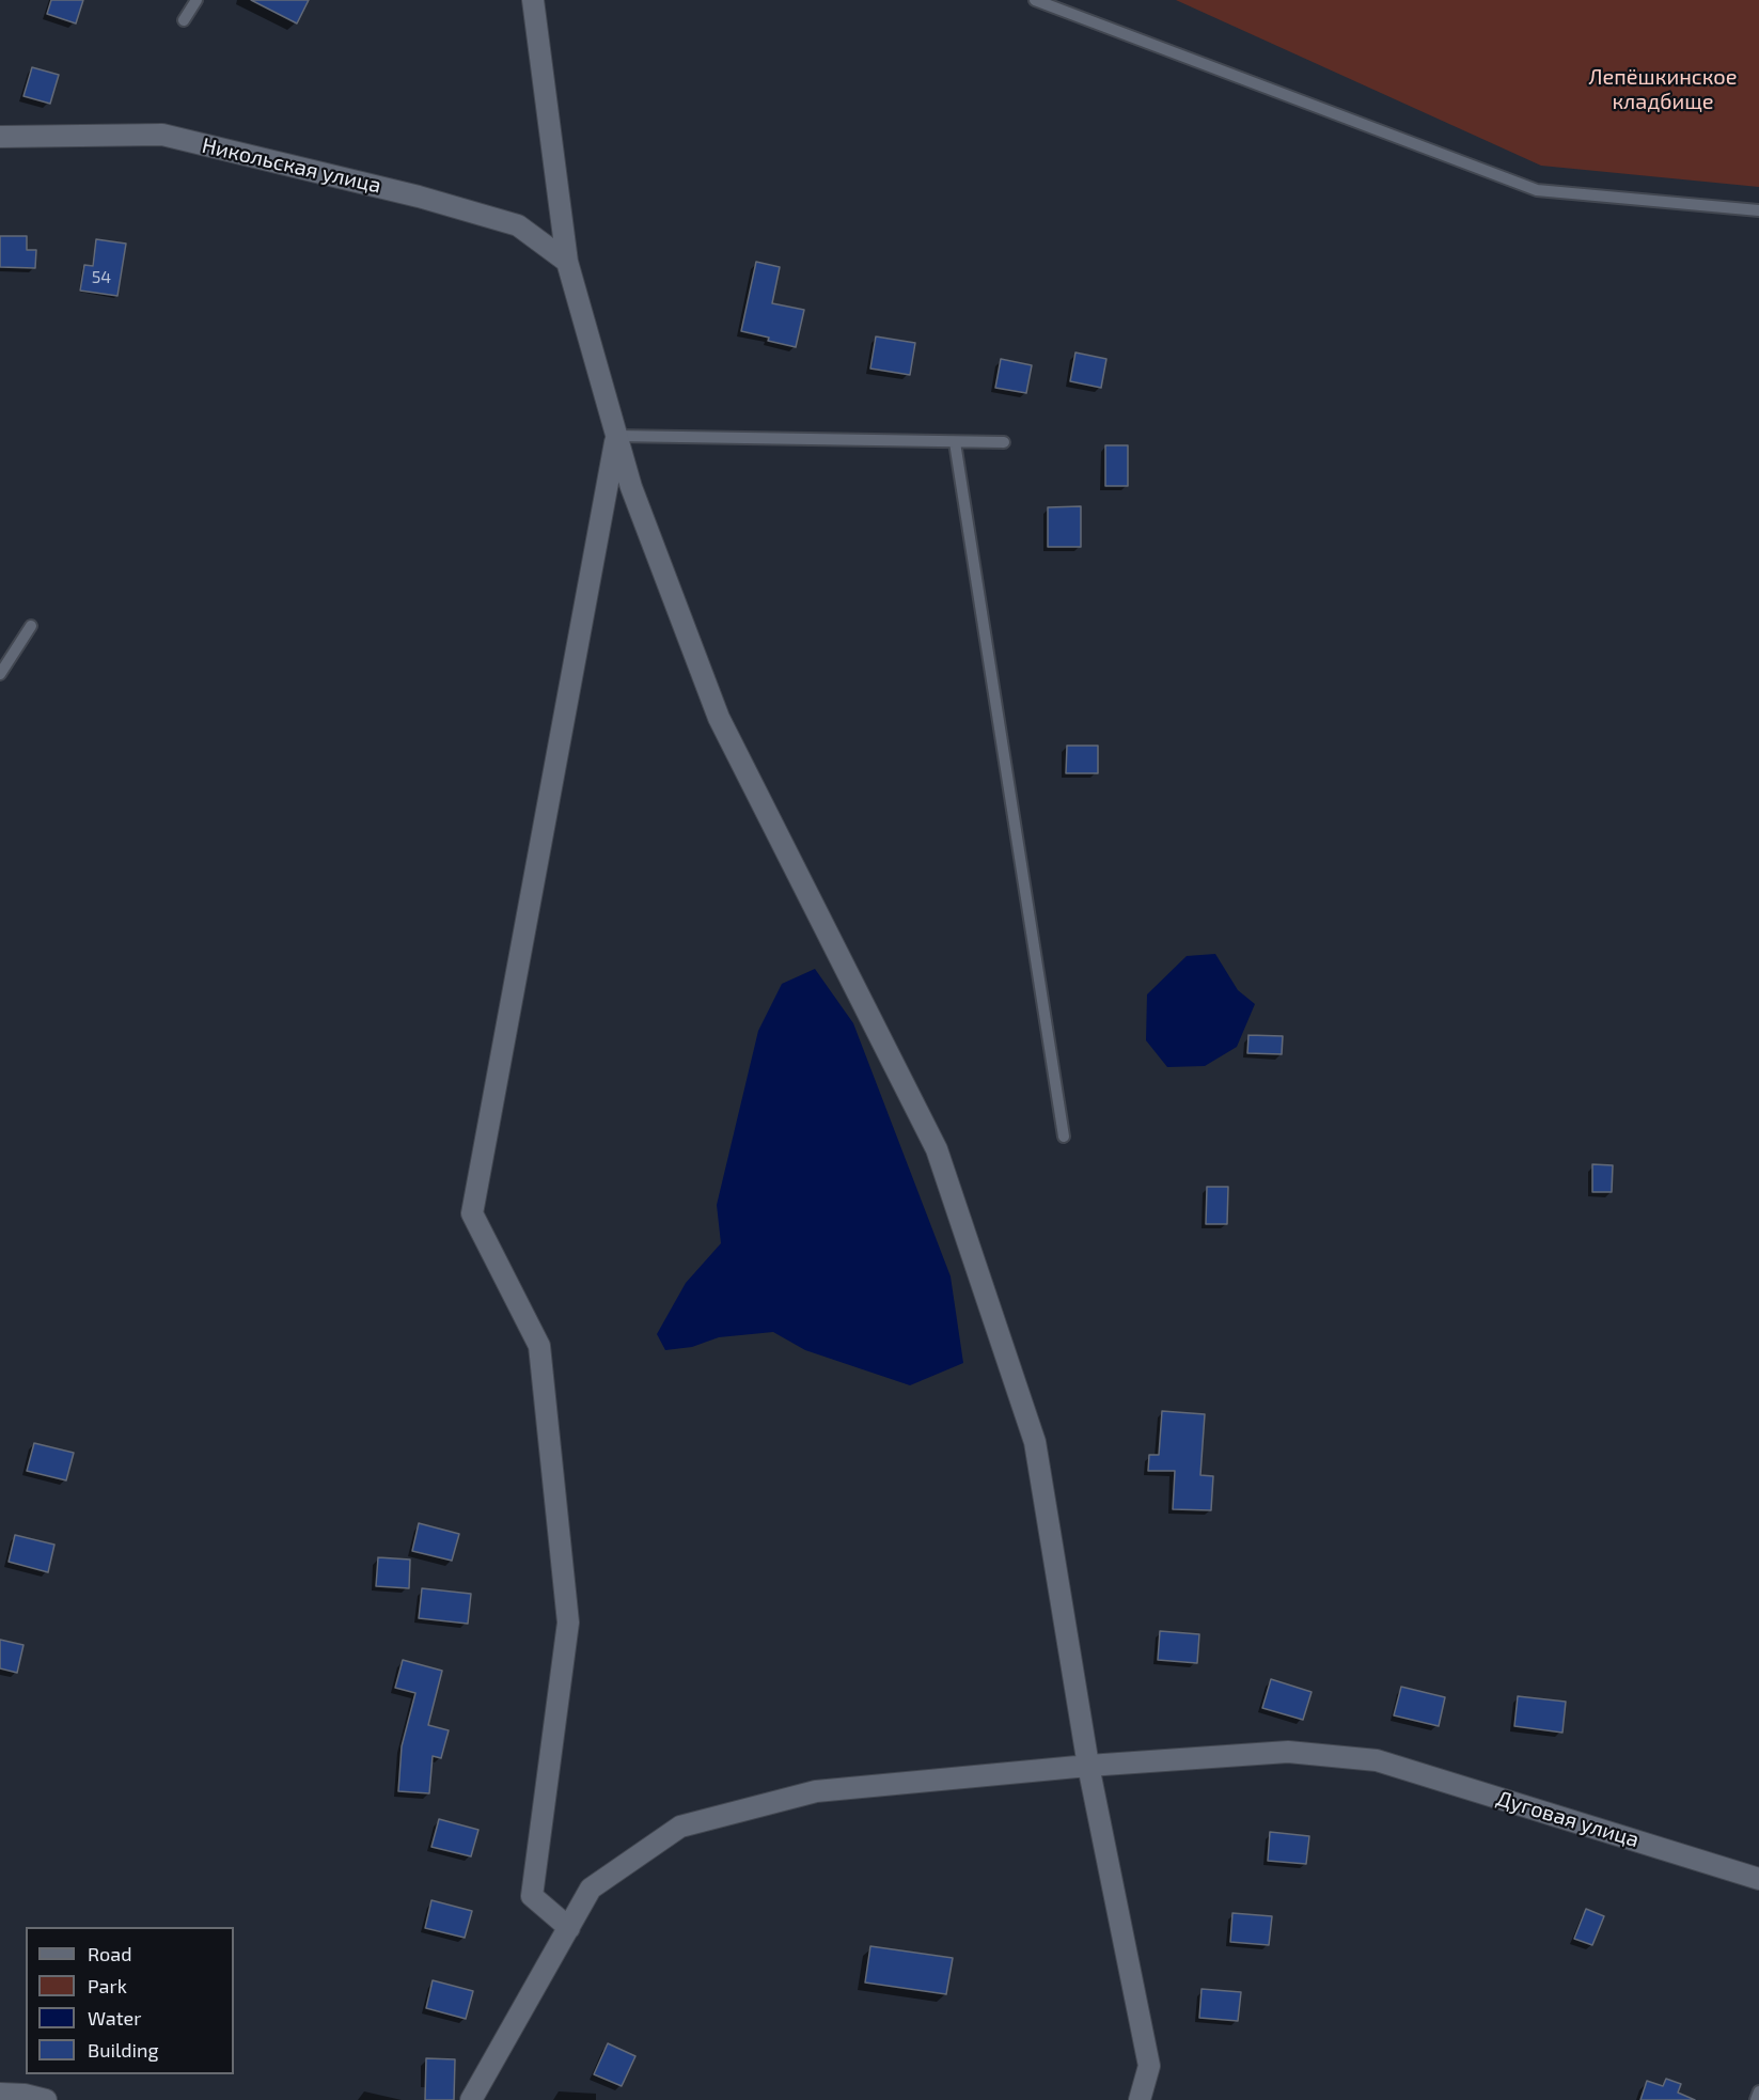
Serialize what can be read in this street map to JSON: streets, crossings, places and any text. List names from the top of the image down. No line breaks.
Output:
{"streets":{"street":["Никольская улица","Дуговая улица"]},"parks":["Лепёшкинское кладбище"],"house_numbers":["54"],"legend":["Road","Park","Water","Building"]}
